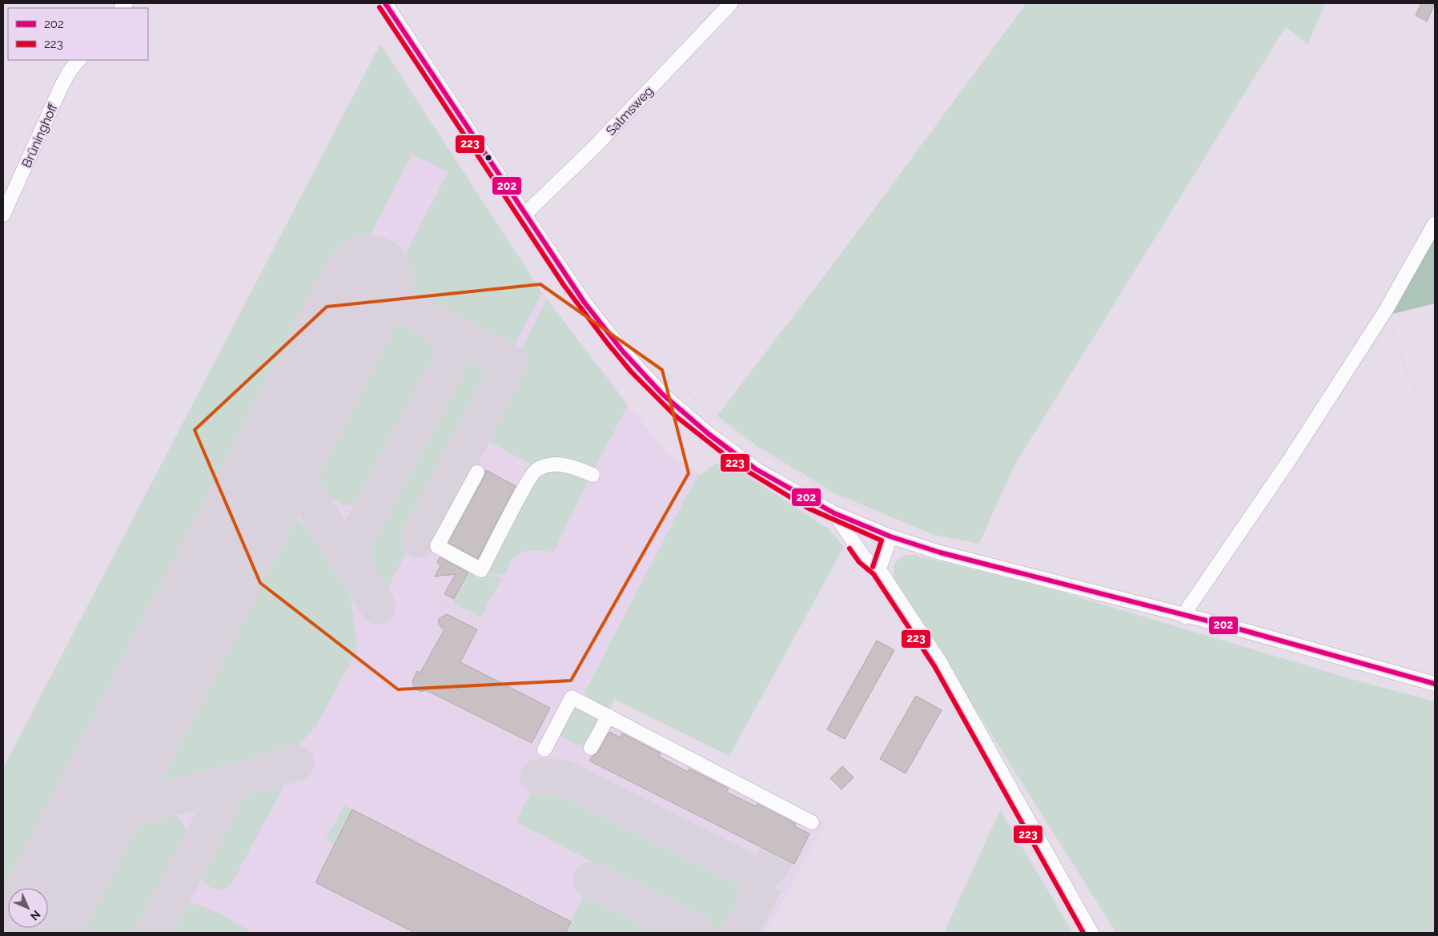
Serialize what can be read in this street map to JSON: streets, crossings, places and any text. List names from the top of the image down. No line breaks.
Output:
{"streets":{"street":["Salmsweg","Brüninghoff"]},"lines":["transit line 202","transit line 223"],"legend":["202","223"],"north":"bottom right"}
